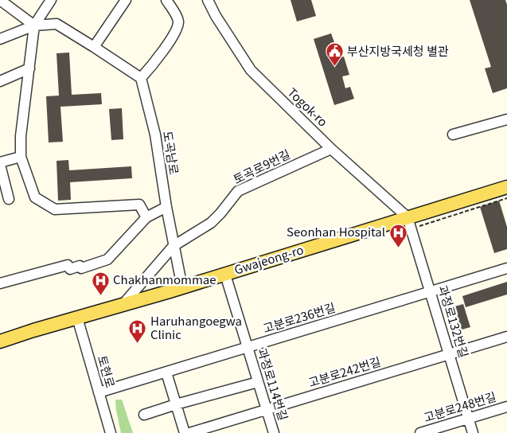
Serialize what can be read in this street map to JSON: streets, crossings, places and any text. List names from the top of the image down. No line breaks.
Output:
{"streets":{"main road":["Gwajeong-ro"],"street":["Togok-ro","도곡남로","토곡로9번길","고분로236번길","과정로132번길","토현로","고분로242번길","과정로114번길","고분로248번길"]},"crossings":[["Togok-ro","토곡로9번길"],["Togok-ro","Gwajeong-ro"],["Togok-ro","과정로132번길"],["도곡남로","토곡로9번길"],["도곡남로","Gwajeong-ro"],["Gwajeong-ro","과정로132번길"],["Gwajeong-ro","토현로"],["Gwajeong-ro","과정로114번길"],["고분로236번길","과정로132번길"],["고분로236번길","토현로"],["고분로236번길","과정로114번길"],["과정로132번길","고분로242번길"],["과정로132번길","고분로248번길"],["고분로242번길","과정로114번길"]],"places":{"public building":["부산지방국세청 별관"],"hospital":["Seonhan Hospital","Chakhanmommae","Haruhangoegwa Clinic"]}}
